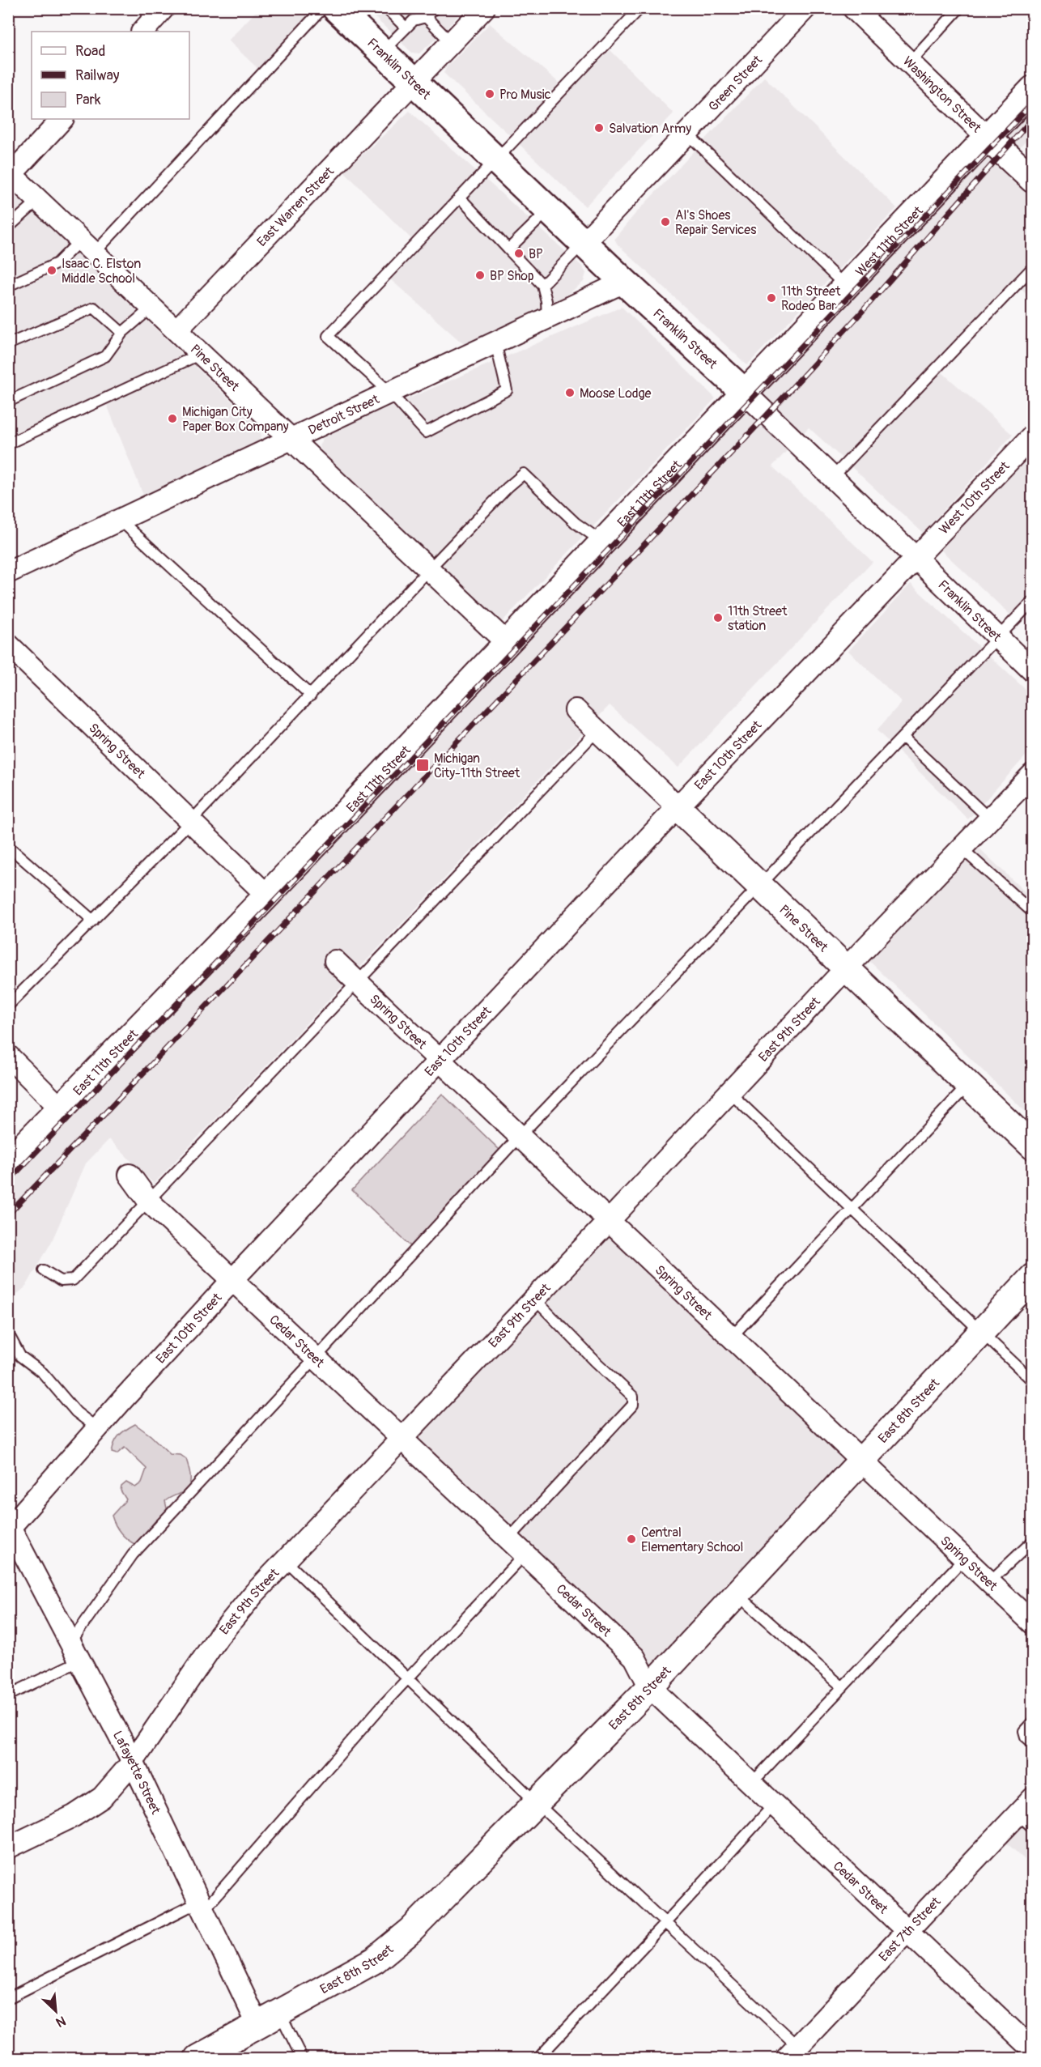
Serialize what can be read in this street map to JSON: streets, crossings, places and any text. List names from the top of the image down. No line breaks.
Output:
{"streets":{"main road":["Franklin Street"],"street":["Green Street","Washington Street","East Warren Street","West 11th Street","Pine Street","Detroit Street","East 11th Street","West 10th Street","Spring Street","East 10th Street","East 9th Street","Cedar Street","East 8th Street","Lafayette Street","East 7th Street"]},"crossings":[["Franklin Street","Green Street"],["Franklin Street","East Warren Street"],["Franklin Street","West 11th Street"],["Franklin Street","Detroit Street"],["Franklin Street","East 11th Street"],["Franklin Street","West 10th Street"],["Franklin Street","East 10th Street"],["Washington Street","West 11th Street"],["East Warren Street","Pine Street"],["West 11th Street","East 11th Street"],["Pine Street","Detroit Street"],["Pine Street","East 11th Street"],["Pine Street","East 10th Street"],["Pine Street","East 9th Street"],["East 11th Street","Spring Street"],["West 10th Street","East 10th Street"],["Spring Street","East 10th Street"],["Spring Street","East 9th Street"],["Spring Street","East 8th Street"],["East 10th Street","Cedar Street"],["East 10th Street","Lafayette Street"],["East 9th Street","Cedar Street"],["East 9th Street","Lafayette Street"],["Cedar Street","East 8th Street"],["Cedar Street","East 7th Street"],["East 8th Street","Lafayette Street"]],"places":{"other":["Pro Music","Salvation Army","Al's Shoes Repair Services","BP","Isaac C. Elston Middle School","BP Shop","11th Street Rodeo Bar","Moose Lodge","Michigan City Paper Box Company","11th Street station","Central Elementary School"],"transit":["Michigan City-11th Street"]},"legend":["Road","Railway","Park"],"north":"bottom right"}
